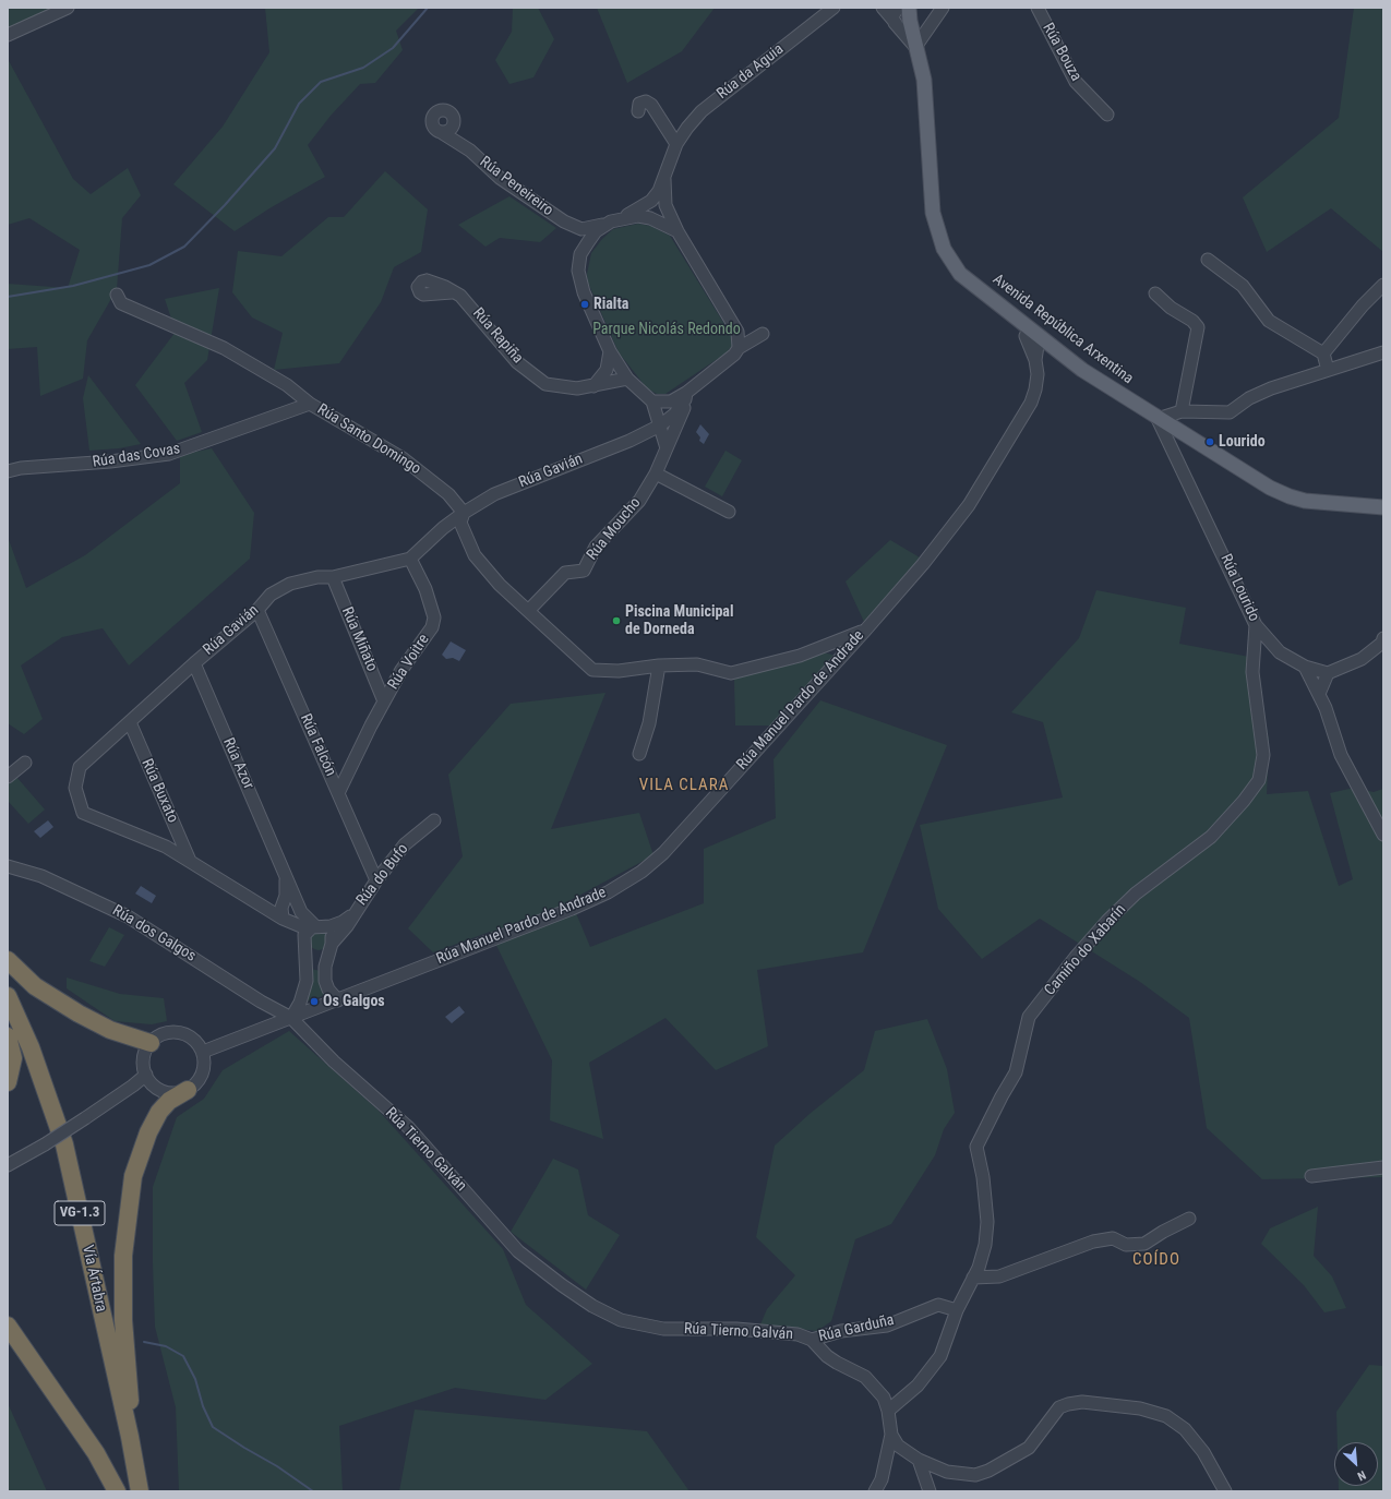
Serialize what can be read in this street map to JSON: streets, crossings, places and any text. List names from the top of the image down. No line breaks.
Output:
{"streets":{"highway":["VG-1.3","Vía Ártabra"],"main road":["Avenida República Arxentina"],"street":["Rúa Bouza","Rúa da Aguia","Rúa Peneireiro","Rúa Rapiña","Rúa Santo Domingo","Rúa das Covas","Rúa Gavián","Rúa Moucho","Rúa Lourido","Rúa Miñato","Rúa Voitre","Rúa Manuel Pardo de Andrade","Rúa Falcón","Rúa Azor","Rúa Buxato","Rúa do Bufo","Rúa dos Galgos","Camiño do Xabarín","Rúa Tierno Galván","Rúa Garduña"]},"crossings":[["Rúa da Aguia","Rúa Peneireiro"],["Avenida República Arxentina","Rúa Lourido"],["Avenida República Arxentina","Rúa Manuel Pardo de Andrade"],["Rúa Santo Domingo","Rúa das Covas"],["Rúa Santo Domingo","Rúa Gavián"],["Rúa Gavián","Rúa Miñato"],["Rúa Gavián","Rúa Voitre"],["Rúa Gavián","Rúa Falcón"],["Rúa Gavián","Rúa Azor"],["Rúa Gavián","Rúa Buxato"],["Rúa Gavián","Rúa do Bufo"],["Rúa Lourido","Camiño do Xabarín"],["Rúa Miñato","Rúa Voitre"],["Rúa Voitre","Rúa Falcón"],["Rúa Manuel Pardo de Andrade","Rúa do Bufo"],["Rúa Manuel Pardo de Andrade","Rúa dos Galgos"],["Rúa Manuel Pardo de Andrade","Rúa Tierno Galván"],["Rúa Falcón","Rúa do Bufo"],["Rúa Azor","Rúa do Bufo"],["Rúa dos Galgos","Rúa Tierno Galván"],["Camiño do Xabarín","Rúa Garduña"],["Rúa Tierno Galván","Rúa Garduña"]],"districts":["VILA CLARA","COÍDO"],"parks":["Parque Nicolás Redondo"],"places":["Rialta","Lourido","Piscina Municipal de Dorneda","Os Galgos"],"north":"bottom right"}
